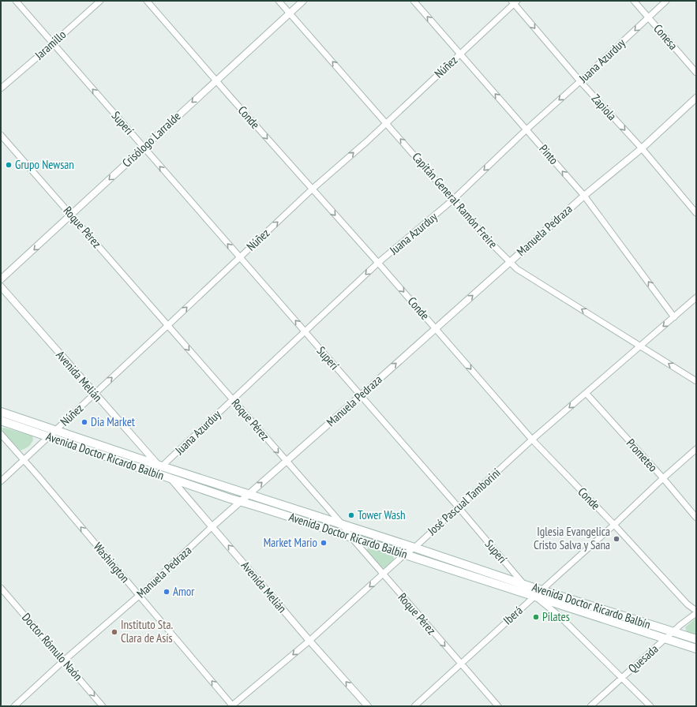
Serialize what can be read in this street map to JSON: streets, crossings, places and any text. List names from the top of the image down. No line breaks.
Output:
{"streets":{"main road":["Avenida Doctor Ricardo Balbín"],"street":["Conesa","Jaramillo","Juana Azurduy","Núñez","Zapiola","Conde","Superí","Crisólogo Larralde","Pinto","Capitán General Ramón Freire","Roque Pérez","Manuela Pedraza","Avenida Melián","Prometeo","José Pascual Tamborini","Washington","Iberá","Doctor Rómulo Naón","Quesada"]},"crossings":[["Conesa","Juana Azurduy"],["Jaramillo","Superí"],["Juana Azurduy","Zapiola"],["Juana Azurduy","Conde"],["Juana Azurduy","Superí"],["Juana Azurduy","Pinto"],["Juana Azurduy","Capitán General Ramón Freire"],["Juana Azurduy","Roque Pérez"],["Juana Azurduy","Avenida Melián"],["Juana Azurduy","Avenida Doctor Ricardo Balbín"],["Núñez","Zapiola"],["Núñez","Conde"],["Núñez","Superí"],["Núñez","Pinto"],["Núñez","Capitán General Ramón Freire"],["Núñez","Roque Pérez"],["Núñez","Avenida Melián"],["Núñez","Avenida Doctor Ricardo Balbín"],["Núñez","Washington"],["Zapiola","Manuela Pedraza"],["Conde","Crisólogo Larralde"],["Conde","Manuela Pedraza"],["Conde","José Pascual Tamborini"],["Conde","Iberá"],["Conde","Quesada"],["Superí","Crisólogo Larralde"],["Superí","Manuela Pedraza"],["Superí","Avenida Doctor Ricardo Balbín"],["Superí","José Pascual Tamborini"],["Superí","Iberá"],["Superí","Quesada"],["Crisólogo Larralde","Capitán General Ramón Freire"],["Crisólogo Larralde","Roque Pérez"],["Pinto","Manuela Pedraza"],["Pinto","José Pascual Tamborini"],["Capitán General Ramón Freire","Manuela Pedraza"],["Capitán General Ramón Freire","José Pascual Tamborini"],["Roque Pérez","Manuela Pedraza"],["Roque Pérez","Avenida Doctor Ricardo Balbín"],["Roque Pérez","José Pascual Tamborini"],["Roque Pérez","Iberá"],["Manuela Pedraza","Avenida Melián"],["Manuela Pedraza","Avenida Doctor Ricardo Balbín"],["Manuela Pedraza","Washington"],["Manuela Pedraza","Doctor Rómulo Naón"],["Avenida Melián","Avenida Doctor Ricardo Balbín"],["Avenida Melián","José Pascual Tamborini"],["Prometeo","José Pascual Tamborini"],["Prometeo","Iberá"],["Avenida Doctor Ricardo Balbín","José Pascual Tamborini"],["Avenida Doctor Ricardo Balbín","Iberá"],["Avenida Doctor Ricardo Balbín","Quesada"],["José Pascual Tamborini","Washington"]],"one_way":["Juana Azurduy","Núñez","Zapiola","Conde","Superí","Crisólogo Larralde","Pinto","Capitán General Ramón Freire","Roque Pérez","Avenida Melián","José Pascual Tamborini","Washington","Doctor Rómulo Naón"],"places":["Grupo Newsan","Dia Market","Tower Wash","Iglesia Evangelica Cristo Salva y Sana","Market Mario","Amor","Pilates","Instituto Sta. Clara de Asís"]}
